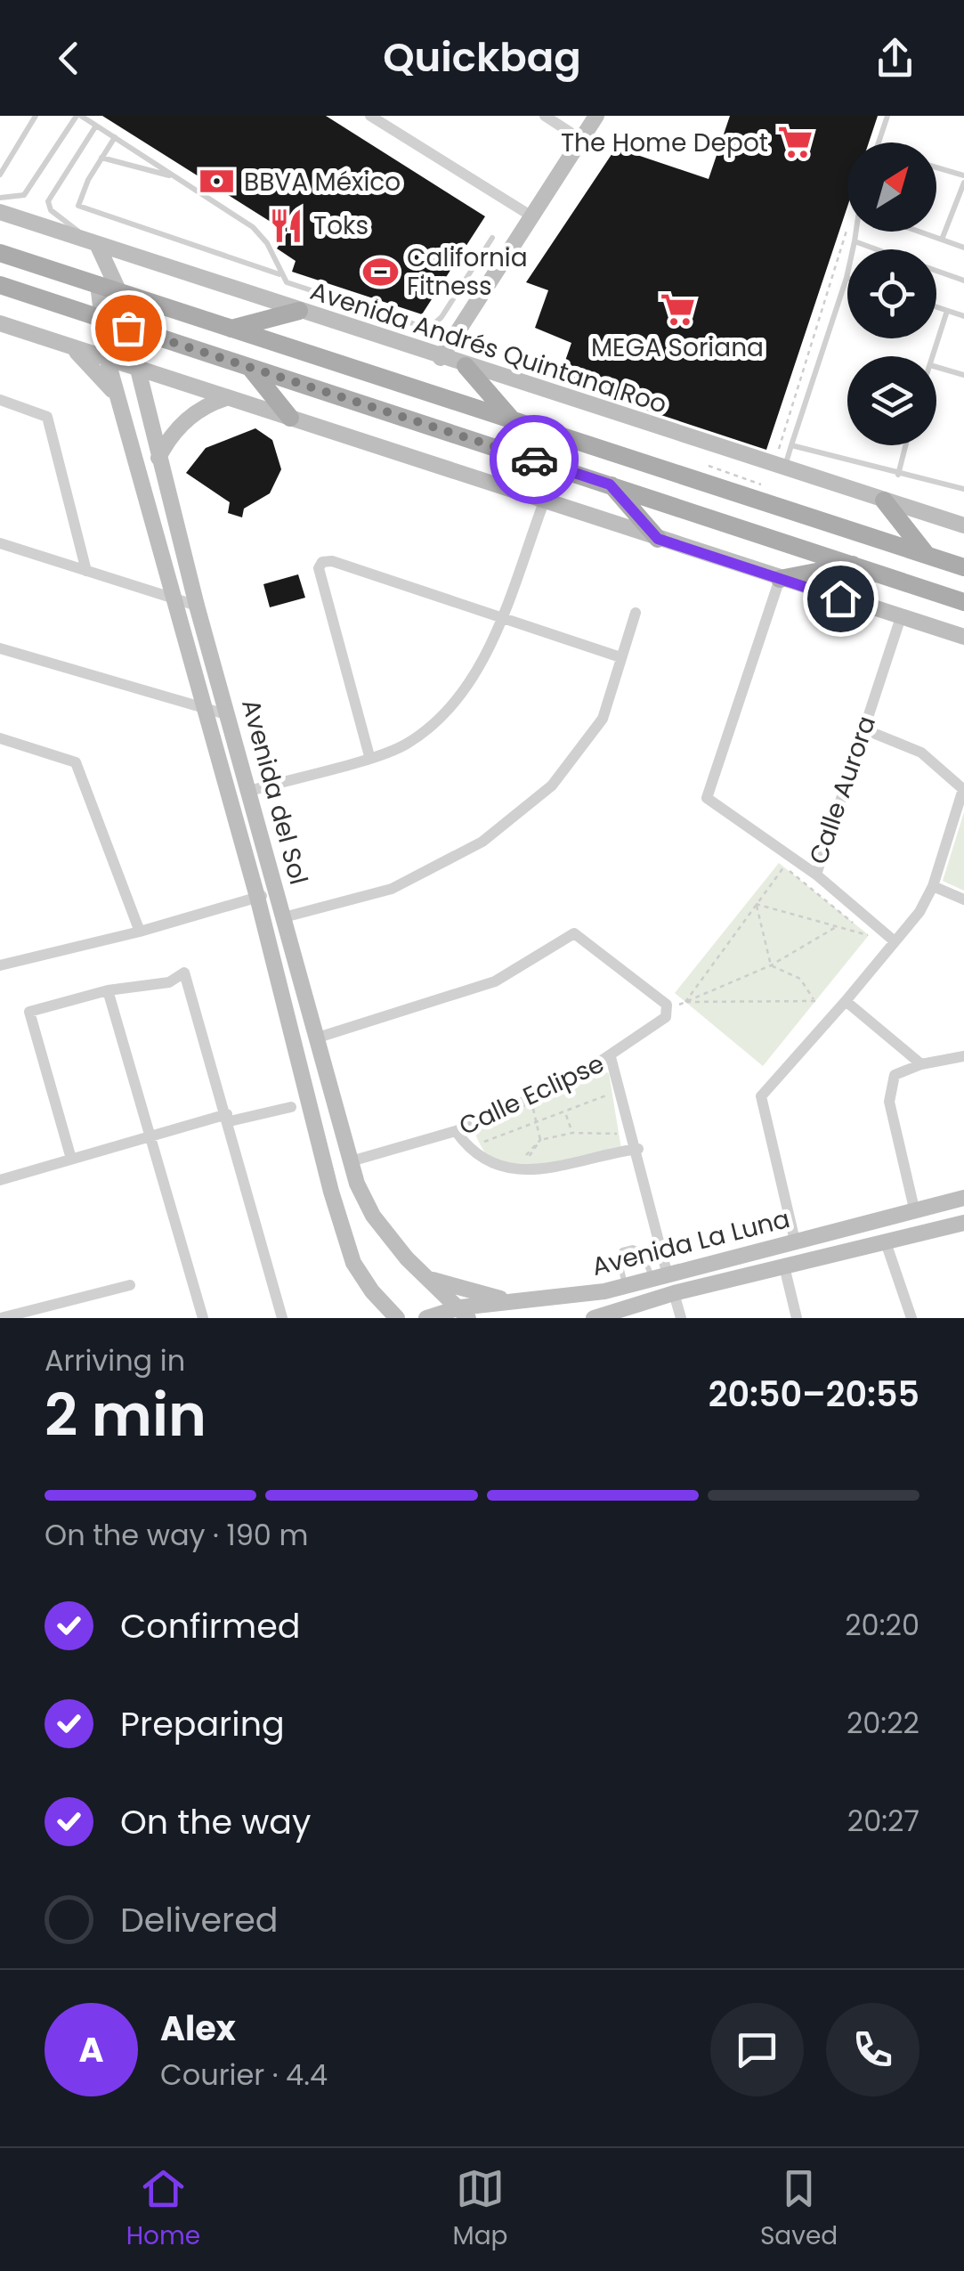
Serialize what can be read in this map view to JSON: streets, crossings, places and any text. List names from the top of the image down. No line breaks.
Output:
{"streets":{"street":["Avenida Andrés Quintana Roo","Calle Aurora","Avenida del Sol","Calle Eclipse","Avenida La Luna"]},"crossings":[["Avenida Andrés Quintana Roo","Avenida del Sol"],["Avenida del Sol","Calle Eclipse"],["Avenida del Sol","Avenida La Luna"]],"places":{"supermarket":["The Home Depot","MEGA Soriana"],"bank":["BBVA México"],"restaurant":["Toks"],"sports":["California Fitness"]},"north":"top right","page":{"header":"Quickbag","heading":["2 min","Arriving in","20:50–20:55"],"panel":["Alex","Courier · 4.4"],"bar":"On the way · 190 m","list":[["Confirmed","20:20"],["Preparing","20:22"],["On the way","20:27"],"Delivered"],"round":"A","tabs":["Home","Map","Saved"]}}
